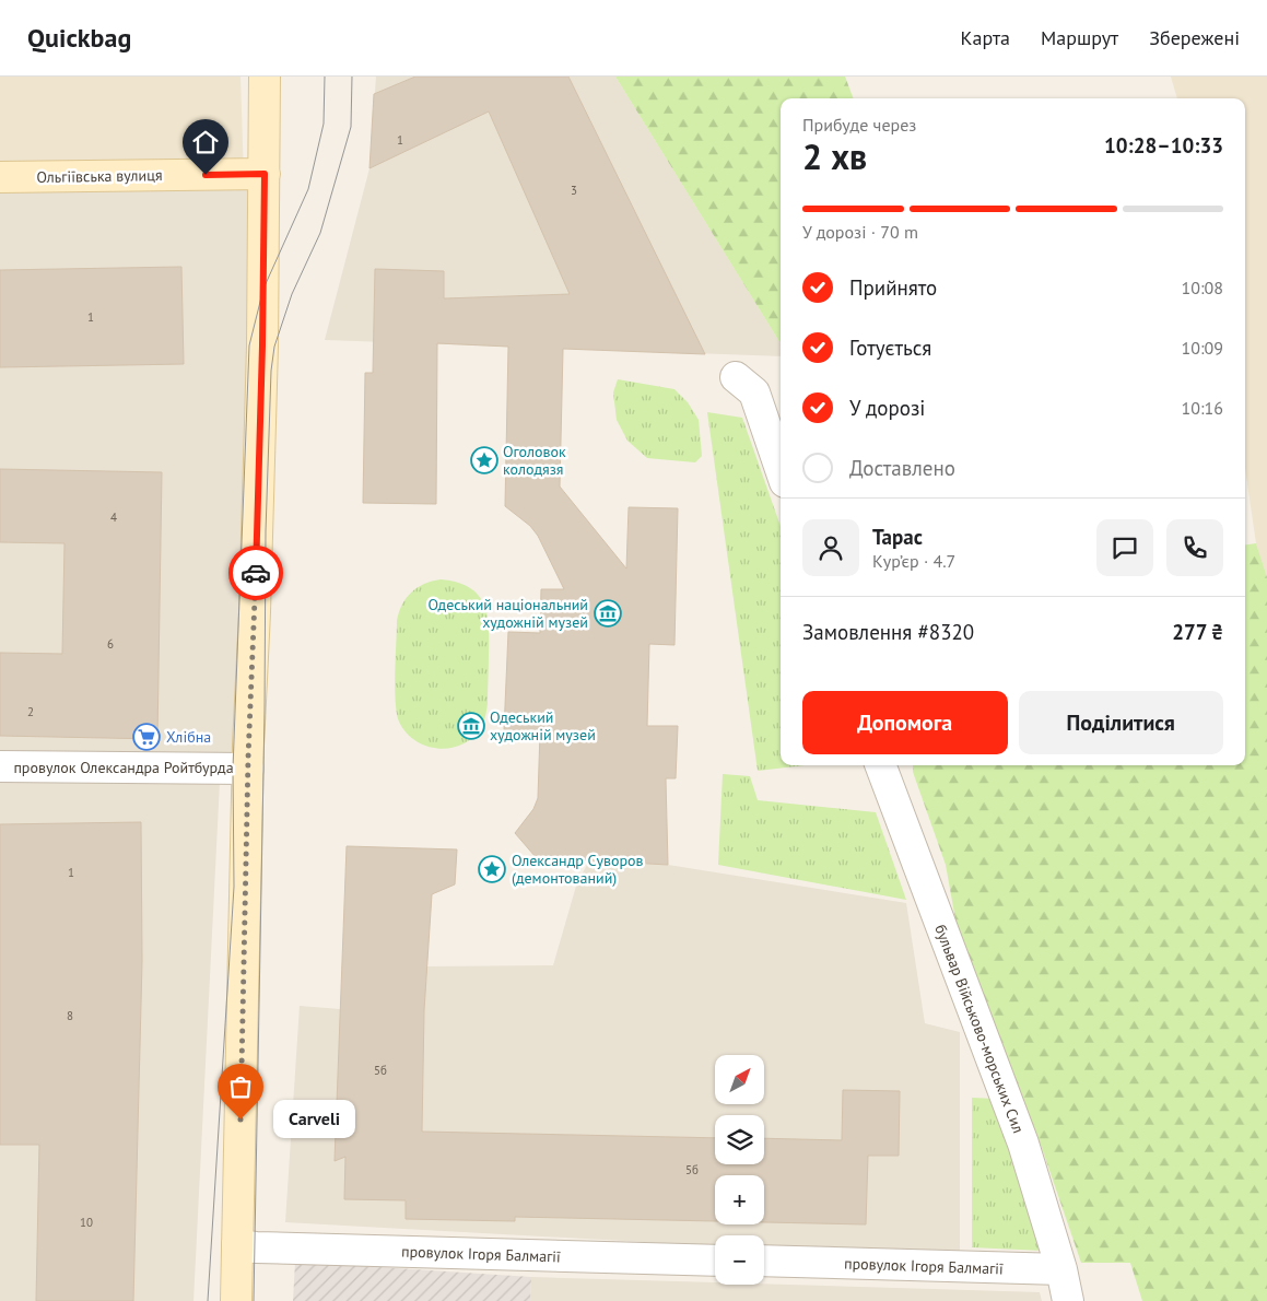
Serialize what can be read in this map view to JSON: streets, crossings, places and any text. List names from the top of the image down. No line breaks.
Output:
{"streets":{"main road":["Ольгіївська вулиця"],"street":["провулок Олександра Ройтбурда","бульвар Військово-морських Сил","провулок Ігоря Балмагії"]},"crossings":[["бульвар Військово-морських Сил","провулок Ігоря Балмагії"]],"places":{"place":["Оголовок колодязя","Олександр Суворов (демонтований)"],"museum":["Одеський національний художній музей","Одеський художній музей"],"supermarket":["Хлібна"],"other":["Carveli"]},"house_numbers":["1","3","1","4","6","2","1","8","5б","5б","10"],"north":"top right","page":{"header":"Quickbag","nav":["Карта","Маршрут","Збережені"],"heading":["2 хв","Прибуде через","10:28–10:33"],"panel":["Тарас","Кур’єр · 4.7","Замовлення #8320","277 ₴"],"bar":"У дорозі · 70 m","list":[["Прийнято","10:08"],["Готується","10:09"],["У дорозі","10:16"],"Доставлено"],"buttons":["Допомога","Поділитися"],"map_buttons":["+","−"],"bubble":"Carveli"}}
